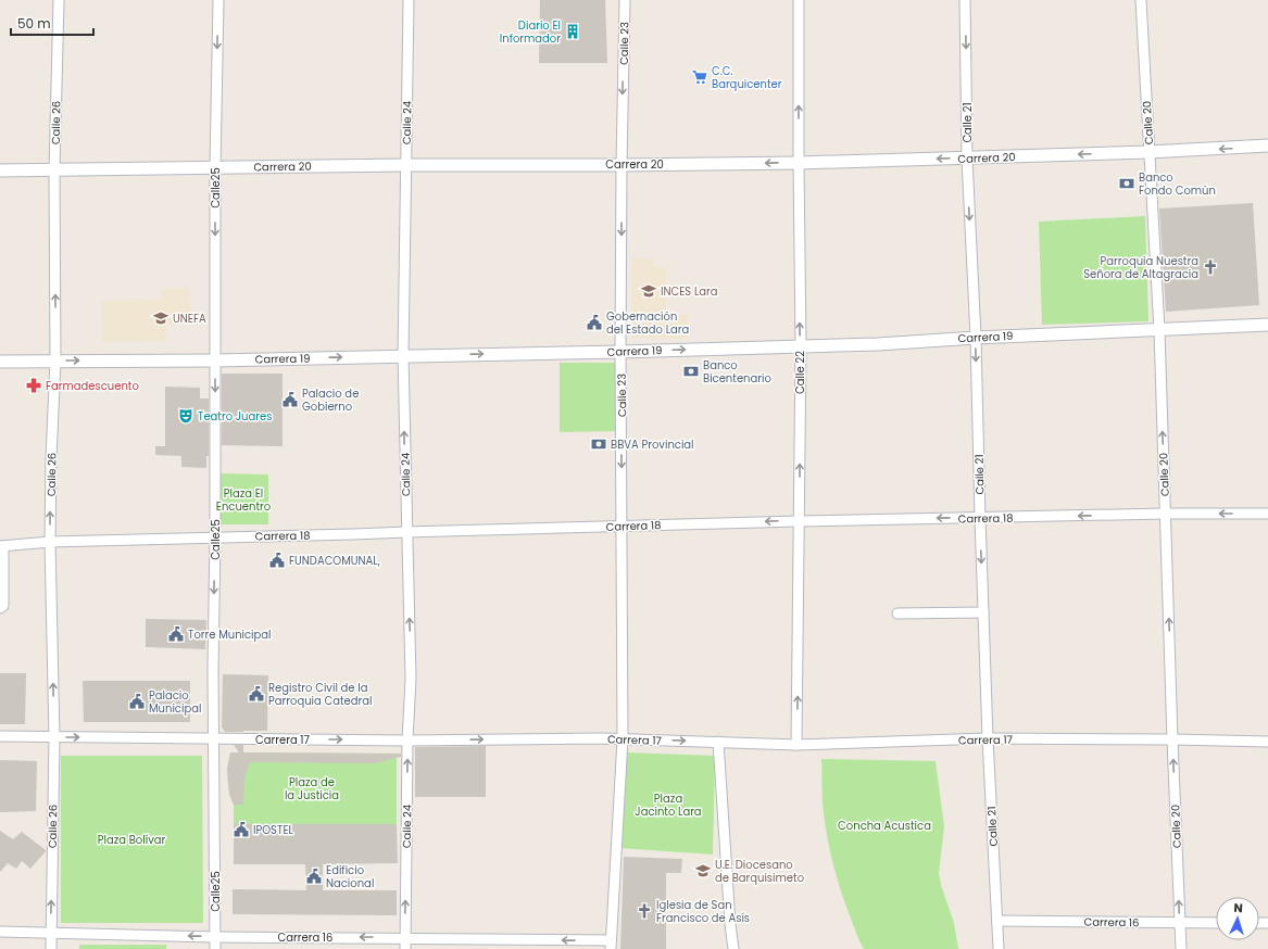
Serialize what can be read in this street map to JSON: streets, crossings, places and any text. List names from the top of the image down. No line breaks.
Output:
{"streets":{"street":["Calle 23","Calle 26","Calle 24","Calle 21","Calle 20","Carrera 20","Calle25","Carrera 19","Calle 22","Carrera 18","Carrera 17","Carrera 16"]},"crossings":[["Calle 23","Carrera 20"],["Calle 23","Carrera 19"],["Calle 23","Carrera 18"],["Calle 23","Carrera 17"],["Calle 23","Carrera 16"],["Calle 26","Carrera 20"],["Calle 26","Carrera 19"],["Calle 26","Carrera 18"],["Calle 26","Carrera 17"],["Calle 26","Carrera 16"],["Calle 24","Carrera 20"],["Calle 24","Carrera 19"],["Calle 24","Carrera 18"],["Calle 24","Carrera 17"],["Calle 24","Carrera 16"],["Calle 21","Carrera 20"],["Calle 21","Carrera 19"],["Calle 21","Carrera 18"],["Calle 21","Carrera 17"],["Calle 21","Carrera 16"],["Calle 20","Carrera 20"],["Calle 20","Carrera 19"],["Calle 20","Carrera 18"],["Calle 20","Carrera 17"],["Calle 20","Carrera 16"],["Carrera 20","Calle25"],["Carrera 20","Calle 22"],["Calle25","Carrera 19"],["Calle25","Carrera 18"],["Calle25","Carrera 17"],["Calle25","Carrera 16"],["Carrera 19","Calle 22"],["Calle 22","Carrera 18"],["Calle 22","Carrera 17"]],"one_way":["Calle 23","Calle 26","Calle 24","Calle 21","Calle 20","Carrera 20","Calle25","Carrera 19","Calle 22","Carrera 18","Carrera 17","Carrera 16"],"parks":["Plaza El Encuentro","Plaza de la Justicia","Plaza Jacinto Lara","Concha Acustica","Plaza Bolívar"],"places":{"building":["Diario El Informador"],"supermarket":["C.C. Barquicenter"],"bank":["Banco Fondo Común","Banco Bicentenario","BBVA Provincial"],"church":["Parroquia Nuestra Señora de Altagracia","Iglesia de San Francisco de Asís"],"school or university":["INCES Lara","UNEFA","U.E. Diocesano de Barquisimeto"],"public building":["Gobernación del Estado Lara","Palacio de Gobierno","FUNDACOMUNAL,","Torre Municipal","Registro Civil de la Parroquia Catedral","Palacio Municipal","IPOSTEL","Edificio Nacional"],"pharmacy":["Farmadescuento"],"theatre":["Teatro Juares"]},"scale_bar":"50 m","north":"top"}
